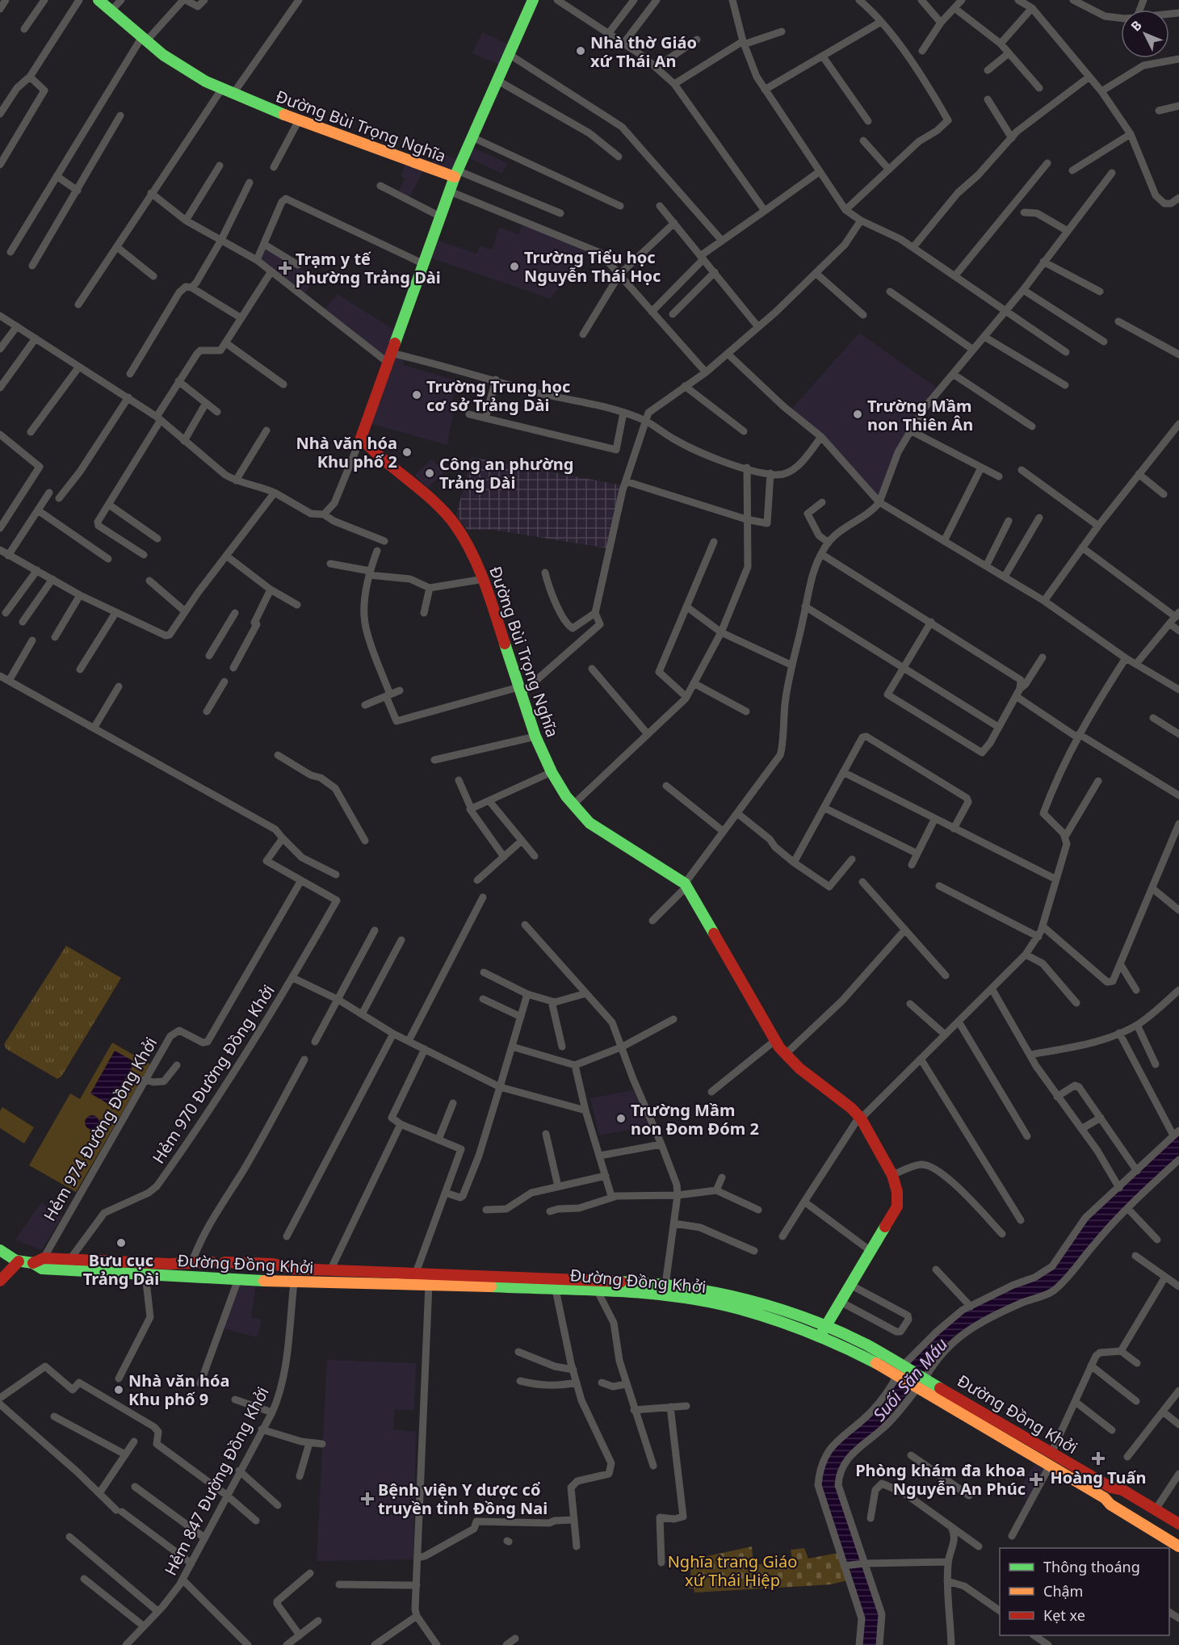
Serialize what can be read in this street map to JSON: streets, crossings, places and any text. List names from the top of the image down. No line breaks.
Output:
{"streets":{"main road":["Đường Bùi Trọng Nghĩa","Đường Đồng Khởi"],"street":["Hẻm 970 Đường Đồng Khởi","Hẻm 974 Đường Đồng Khởi","Hẻm 847 Đường Đồng Khởi"]},"crossings":[["Đường Bùi Trọng Nghĩa","Đường Đồng Khởi"],["Hẻm 970 Đường Đồng Khởi","Hẻm 974 Đường Đồng Khởi"],["Hẻm 970 Đường Đồng Khởi","Đường Đồng Khởi"],["Hẻm 974 Đường Đồng Khởi","Đường Đồng Khởi"],["Đường Đồng Khởi","Hẻm 847 Đường Đồng Khởi"]],"water":["Suối Săn Máu"],"parks":["Nghĩa trang Giáo xứ Thái Hiệp"],"places":{"other":["Nhà thờ Giáo xứ Thái An","Trường Tiểu học Nguyễn Thái Học","Trường Trung học cơ sở Trảng Dài","Trường Mầm non Thiên Ân","Nhà văn hóa Khu phố 2","Công an phường Trảng Dài","Trường Mầm non Đom Đóm 2","Bưu cục Trảng Dài","Nhà văn hóa Khu phố 9"],"health":["Trạm y tế phường Trảng Dài","Hoàng Tuấn","Phòng khám đa khoa Nguyễn An Phúc","Bệnh viện Y dược cổ truyền tỉnh Đồng Nai"]},"legend":["Thông thoáng","Chậm","Kẹt xe"],"north":"top left"}
